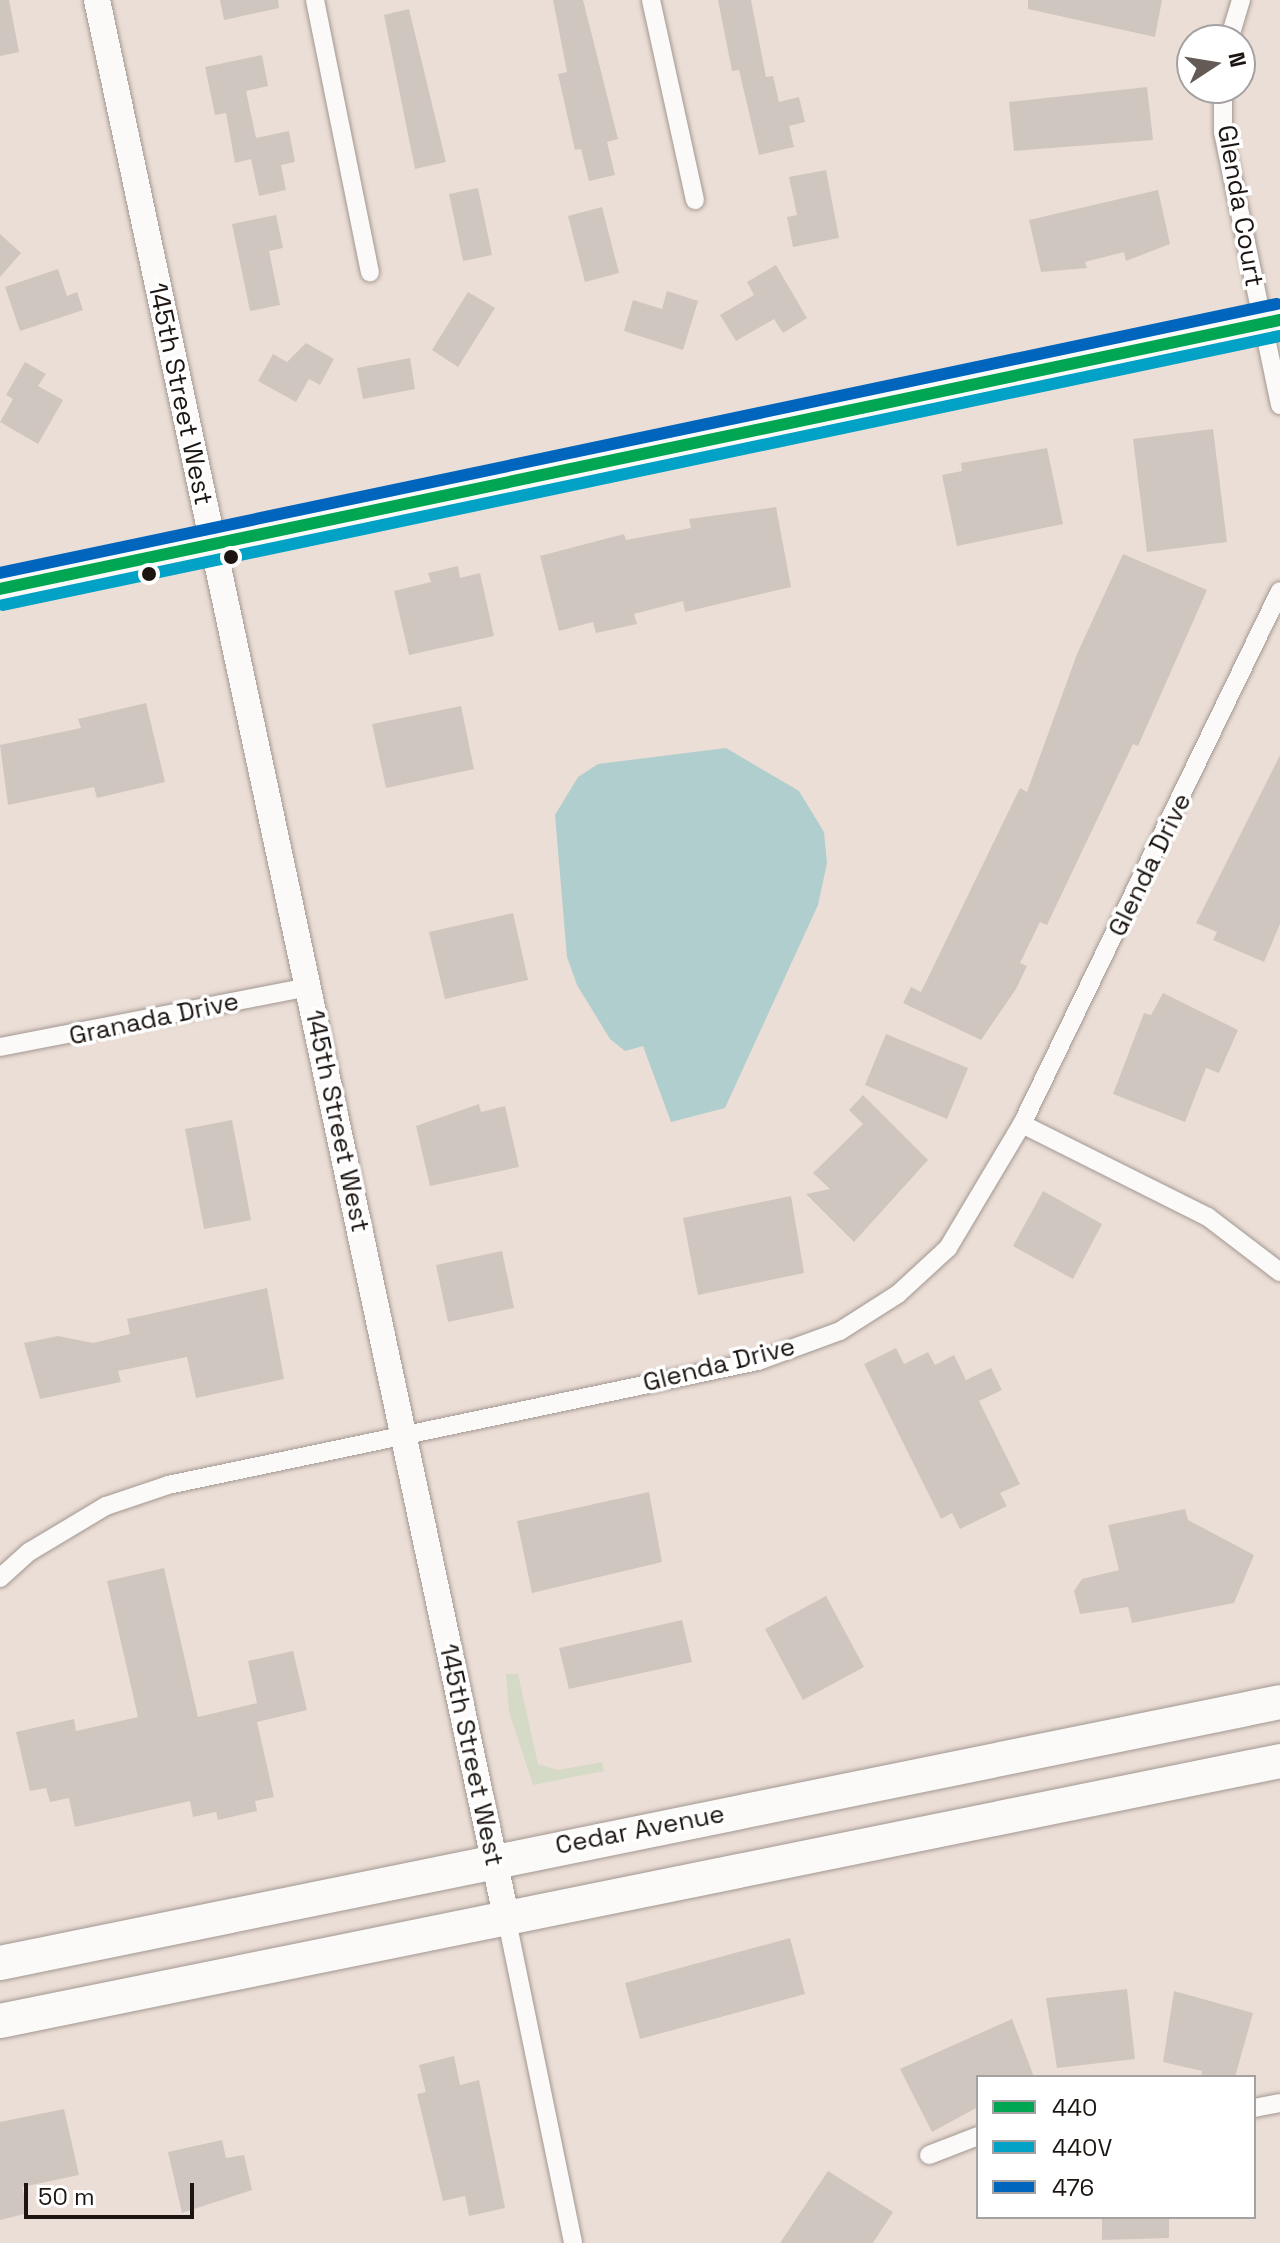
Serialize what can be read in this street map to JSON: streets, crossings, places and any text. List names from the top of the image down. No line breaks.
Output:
{"streets":{"highway":["Cedar Avenue"],"street":["Glenda Court","145th Street West","Glenda Drive","Granada Drive"]},"crossings":[["145th Street West","Glenda Drive"],["145th Street West","Granada Drive"],["145th Street West","Cedar Avenue"]],"lines":["transit line 476","transit line 440","transit line 440V"],"legend":["440","440V","476"],"scale_bar":"50 m","north":"right"}
